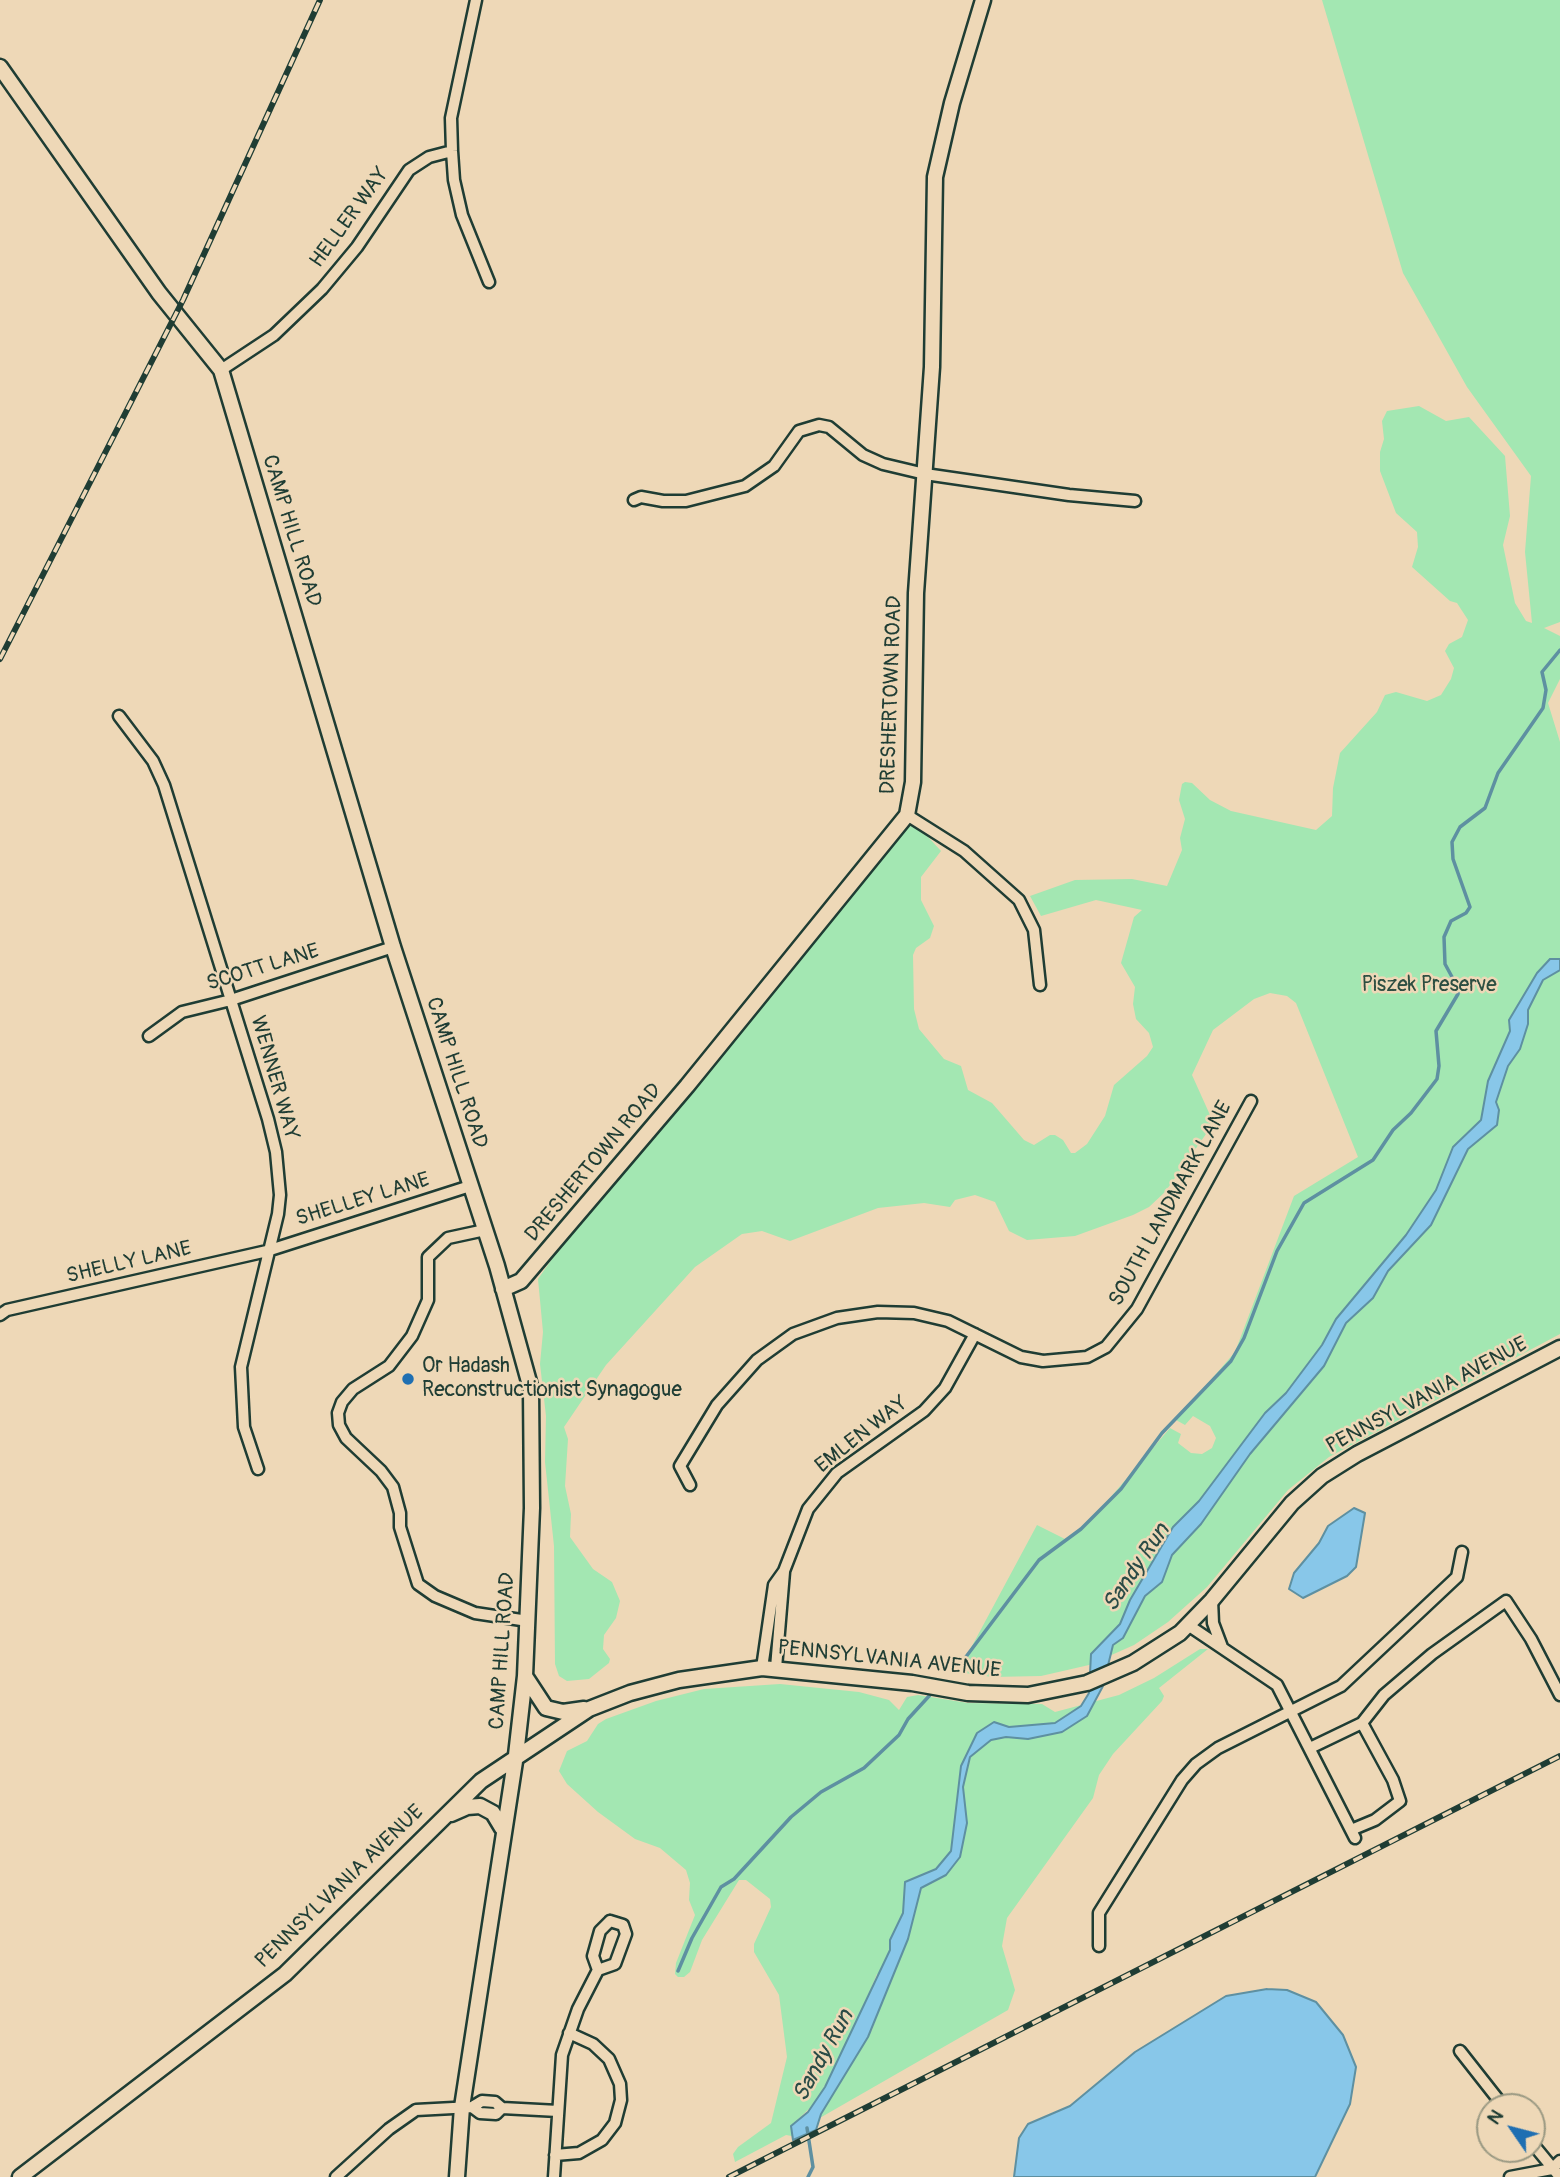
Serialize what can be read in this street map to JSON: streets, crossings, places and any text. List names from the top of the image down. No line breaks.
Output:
{"streets":{"street":["HELLER WAY","CAMP HILL ROAD","DRESHERTOWN ROAD","SCOTT LANE","WENNER WAY","SHELLEY LANE","SOUTH LANDMARK LANE","SHELLY LANE","PENNSYLVANIA AVENUE","EMLEN WAY"]},"crossings":[["HELLER WAY","CAMP HILL ROAD"],["CAMP HILL ROAD","DRESHERTOWN ROAD"],["CAMP HILL ROAD","SCOTT LANE"],["CAMP HILL ROAD","SHELLEY LANE"],["CAMP HILL ROAD","PENNSYLVANIA AVENUE"],["SCOTT LANE","WENNER WAY"],["WENNER WAY","SHELLEY LANE"],["WENNER WAY","SHELLY LANE"],["SHELLEY LANE","SHELLY LANE"],["SOUTH LANDMARK LANE","EMLEN WAY"],["PENNSYLVANIA AVENUE","EMLEN WAY"]],"water":["Sandy Run"],"parks":["Piszek Preserve"],"places":["Or Hadash Reconstructionist Synagogue"],"north":"top left"}
